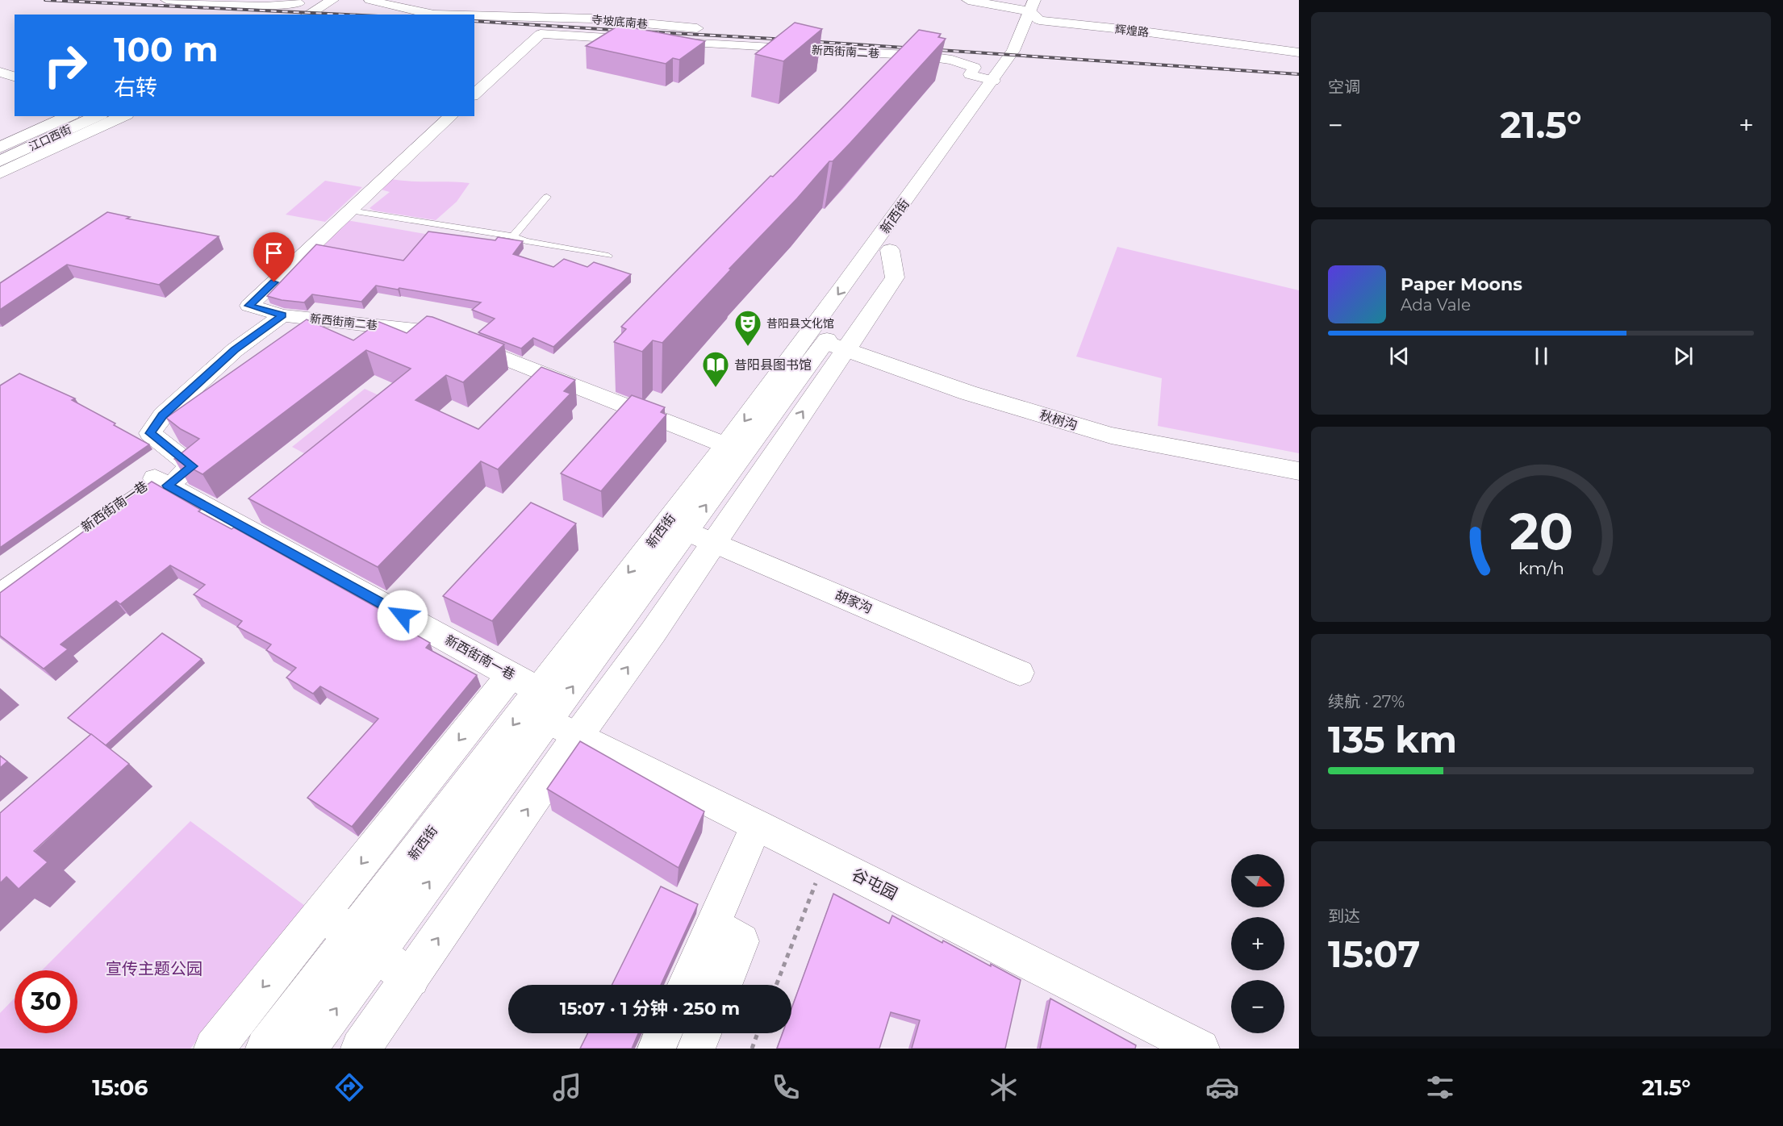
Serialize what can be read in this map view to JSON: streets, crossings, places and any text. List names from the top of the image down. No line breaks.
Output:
{"streets":{"main road":["辉煌路","江口西街","新西街","秋树沟"],"street":["寺坡底南巷","新西街南二巷","新西街南一巷","胡家沟","谷屯园"]},"crossings":[["辉煌路","新西街"],["新西街南二巷","新西街"],["新西街","秋树沟"],["新西街","新西街南一巷"],["新西街","胡家沟"],["新西街","谷屯园"]],"parks":["宣传主题公园"],"places":{"theatre":["昔阳县文化馆"],"library":["昔阳县图书馆"]},"north":"right","page":{"tile":["空调",["续航 · 27%","135 km"],["到达","15:07"]],"turn":["100 m","右转"],"heat":["−","21.5°","+"],"song":["Paper Moons","Ada Vale"],"map_buttons":["+","−"],"limit":"30","trip":"15:07 · 1 分钟 · 250 m","tabs":["15:06","21.5°"],"gauge":["20","km/h"]}}
